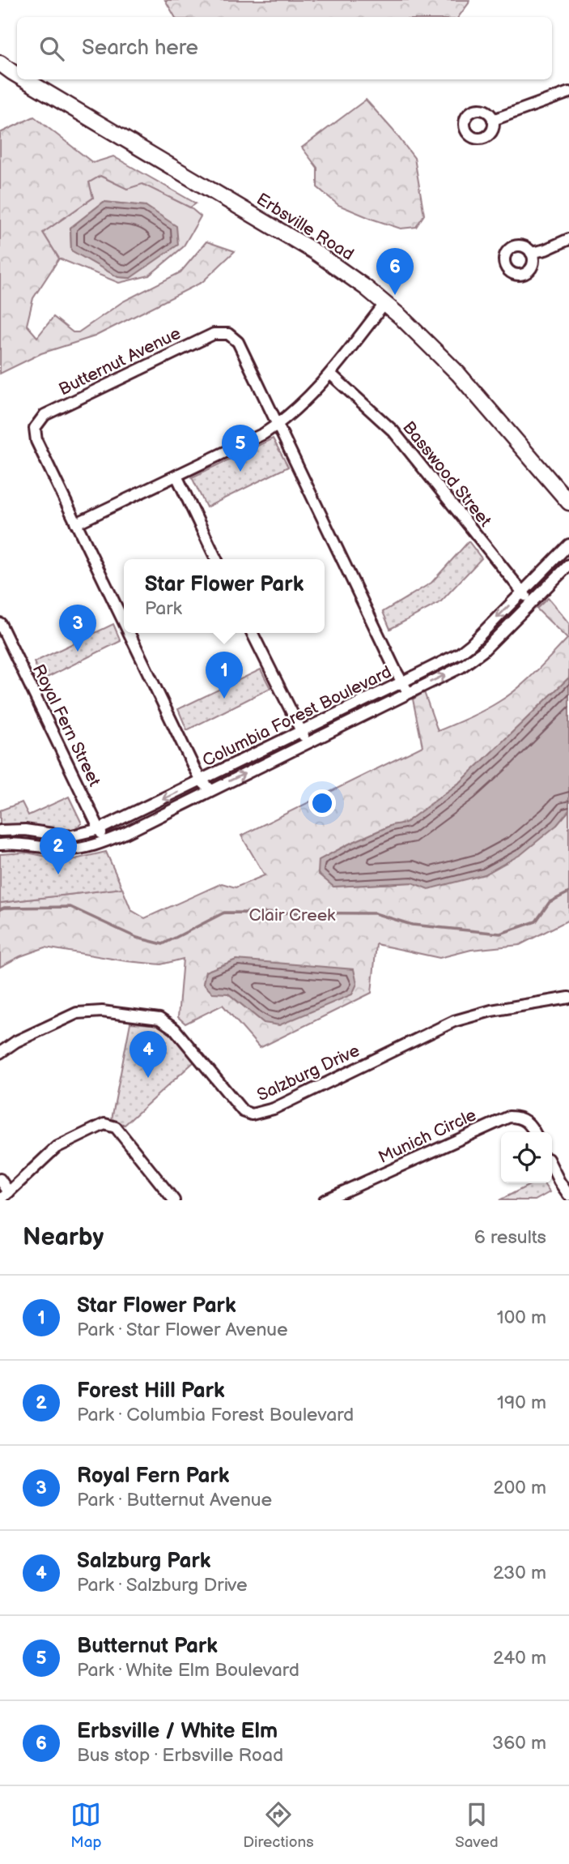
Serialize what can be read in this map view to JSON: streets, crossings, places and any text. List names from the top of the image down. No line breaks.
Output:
{"streets":{"main road":["Erbsville Road"],"street":["Butternut Avenue","Basswood Street","Columbia Forest Boulevard","Royal Fern Street","Salzburg Drive","Munich Circle"]},"crossings":[["Butternut Avenue","Columbia Forest Boulevard"],["Basswood Street","Columbia Forest Boulevard"],["Columbia Forest Boulevard","Royal Fern Street"]],"parks":["Clair Creek"],"page":{"search":"Search here","pins":["6","5","3","1","2","4"],"popup":["Star Flower Park","Park"],"heading":["Nearby","6 results"],"list":[{"mark":"1","name":"Star Flower Park","note":"Park · Star Flower Avenue","value":"100 m"},{"mark":"2","name":"Forest Hill Park","note":"Park · Columbia Forest Boulevard","value":"190 m"},{"mark":"3","name":"Royal Fern Park","note":"Park · Butternut Avenue","value":"200 m"},{"mark":"4","name":"Salzburg Park","note":"Park · Salzburg Drive","value":"230 m"},{"mark":"5","name":"Butternut Park","note":"Park · White Elm Boulevard","value":"240 m"},{"mark":"6","name":"Erbsville / White Elm","note":"Bus stop · Erbsville Road","value":"360 m"}],"nav":["Map","Directions","Saved"]}}
